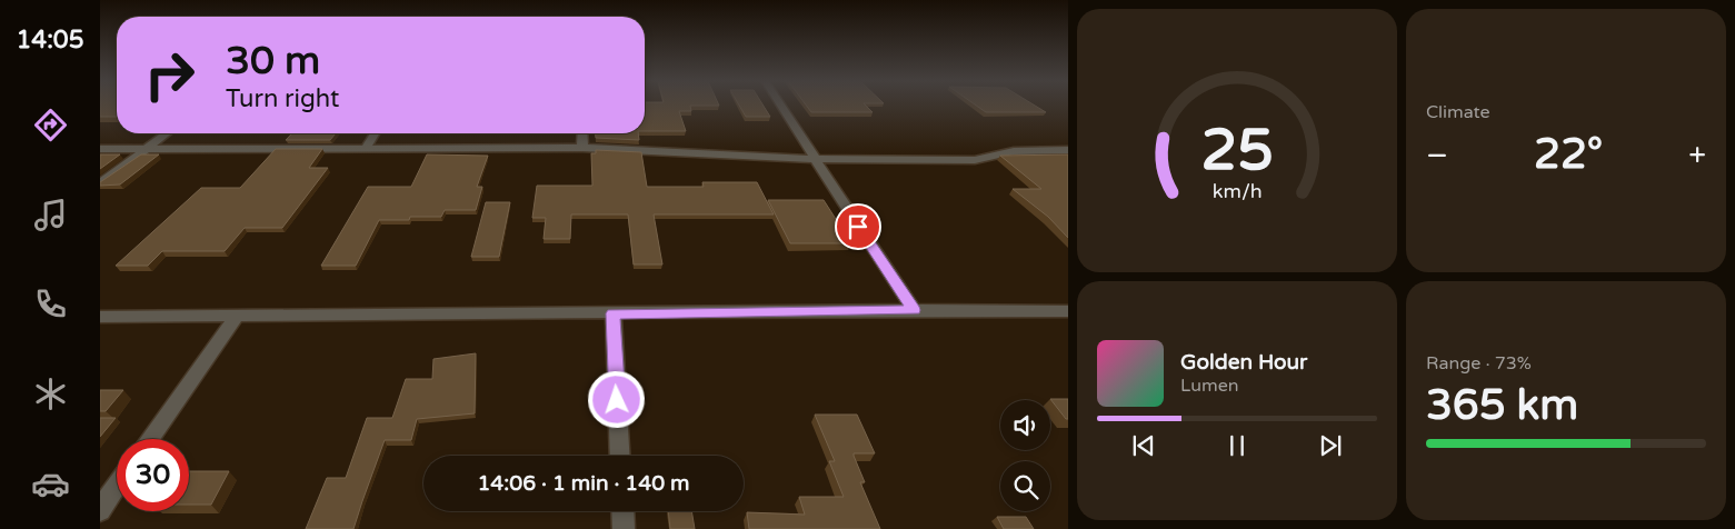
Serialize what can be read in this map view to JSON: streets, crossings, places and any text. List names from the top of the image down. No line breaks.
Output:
{"page":{"tabs":"14:05","tile":["Climate",["Range · 73%","365 km"]],"turn":["30 m","Turn right"],"heat":["−","22°","+"],"song":["Golden Hour","Lumen"],"limit":"30","trip":"14:06 · 1 min · 140 m","gauge":["25","km/h"]}}
